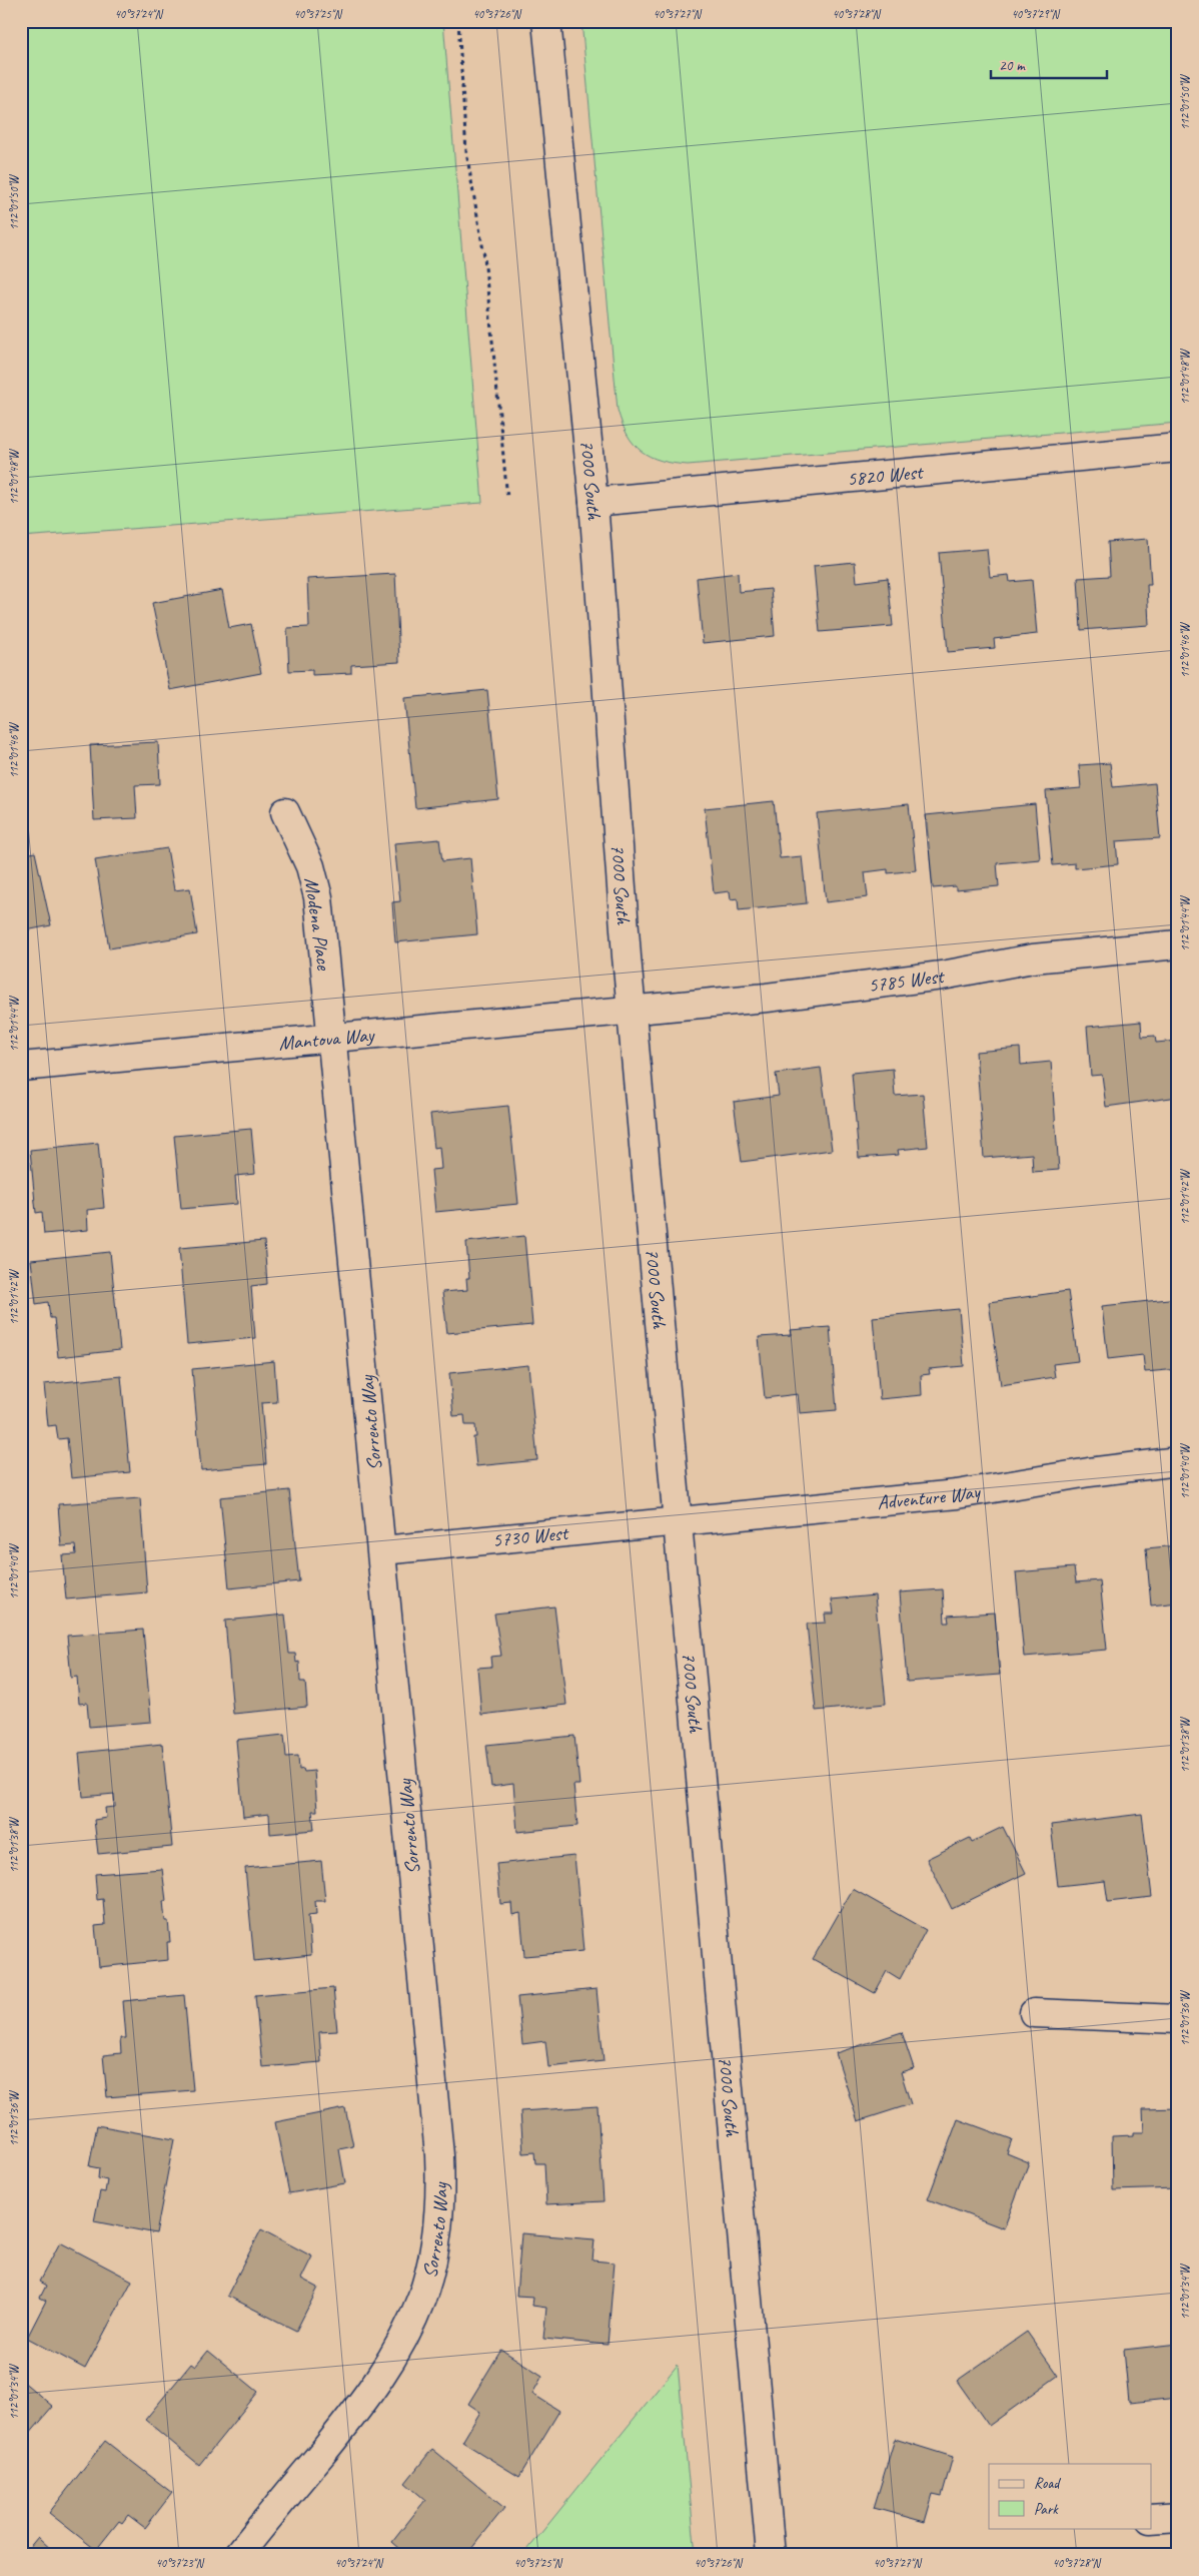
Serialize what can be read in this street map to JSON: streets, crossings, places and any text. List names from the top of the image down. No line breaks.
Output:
{"streets":{"street":["5820 West","7000 South","Modena Place","5785 West","Mantova Way","Sorrento Way","Adventure Way","5730 West"]},"crossings":[["5820 West","7000 South"],["7000 South","5785 West"],["7000 South","Mantova Way"],["7000 South","Adventure Way"],["7000 South","5730 West"],["Modena Place","Mantova Way"],["Modena Place","Sorrento Way"],["5785 West","Mantova Way"],["Mantova Way","Sorrento Way"],["Sorrento Way","5730 West"],["Adventure Way","5730 West"]],"legend":["Road","Park"],"scale_bar":"20 m","coordinates":["40°37'24\"N","40°37'25\"N","40°37'26\"N","40°37'27\"N","40°37'28\"N","40°37'29\"N","112°01'50\"W","112°01'48\"W","112°01'46\"W","112°01'44\"W","112°01'42\"W","112°01'40\"W","112°01'38\"W","112°01'36\"W","112°01'34\"W","40°37'23\"N"]}
